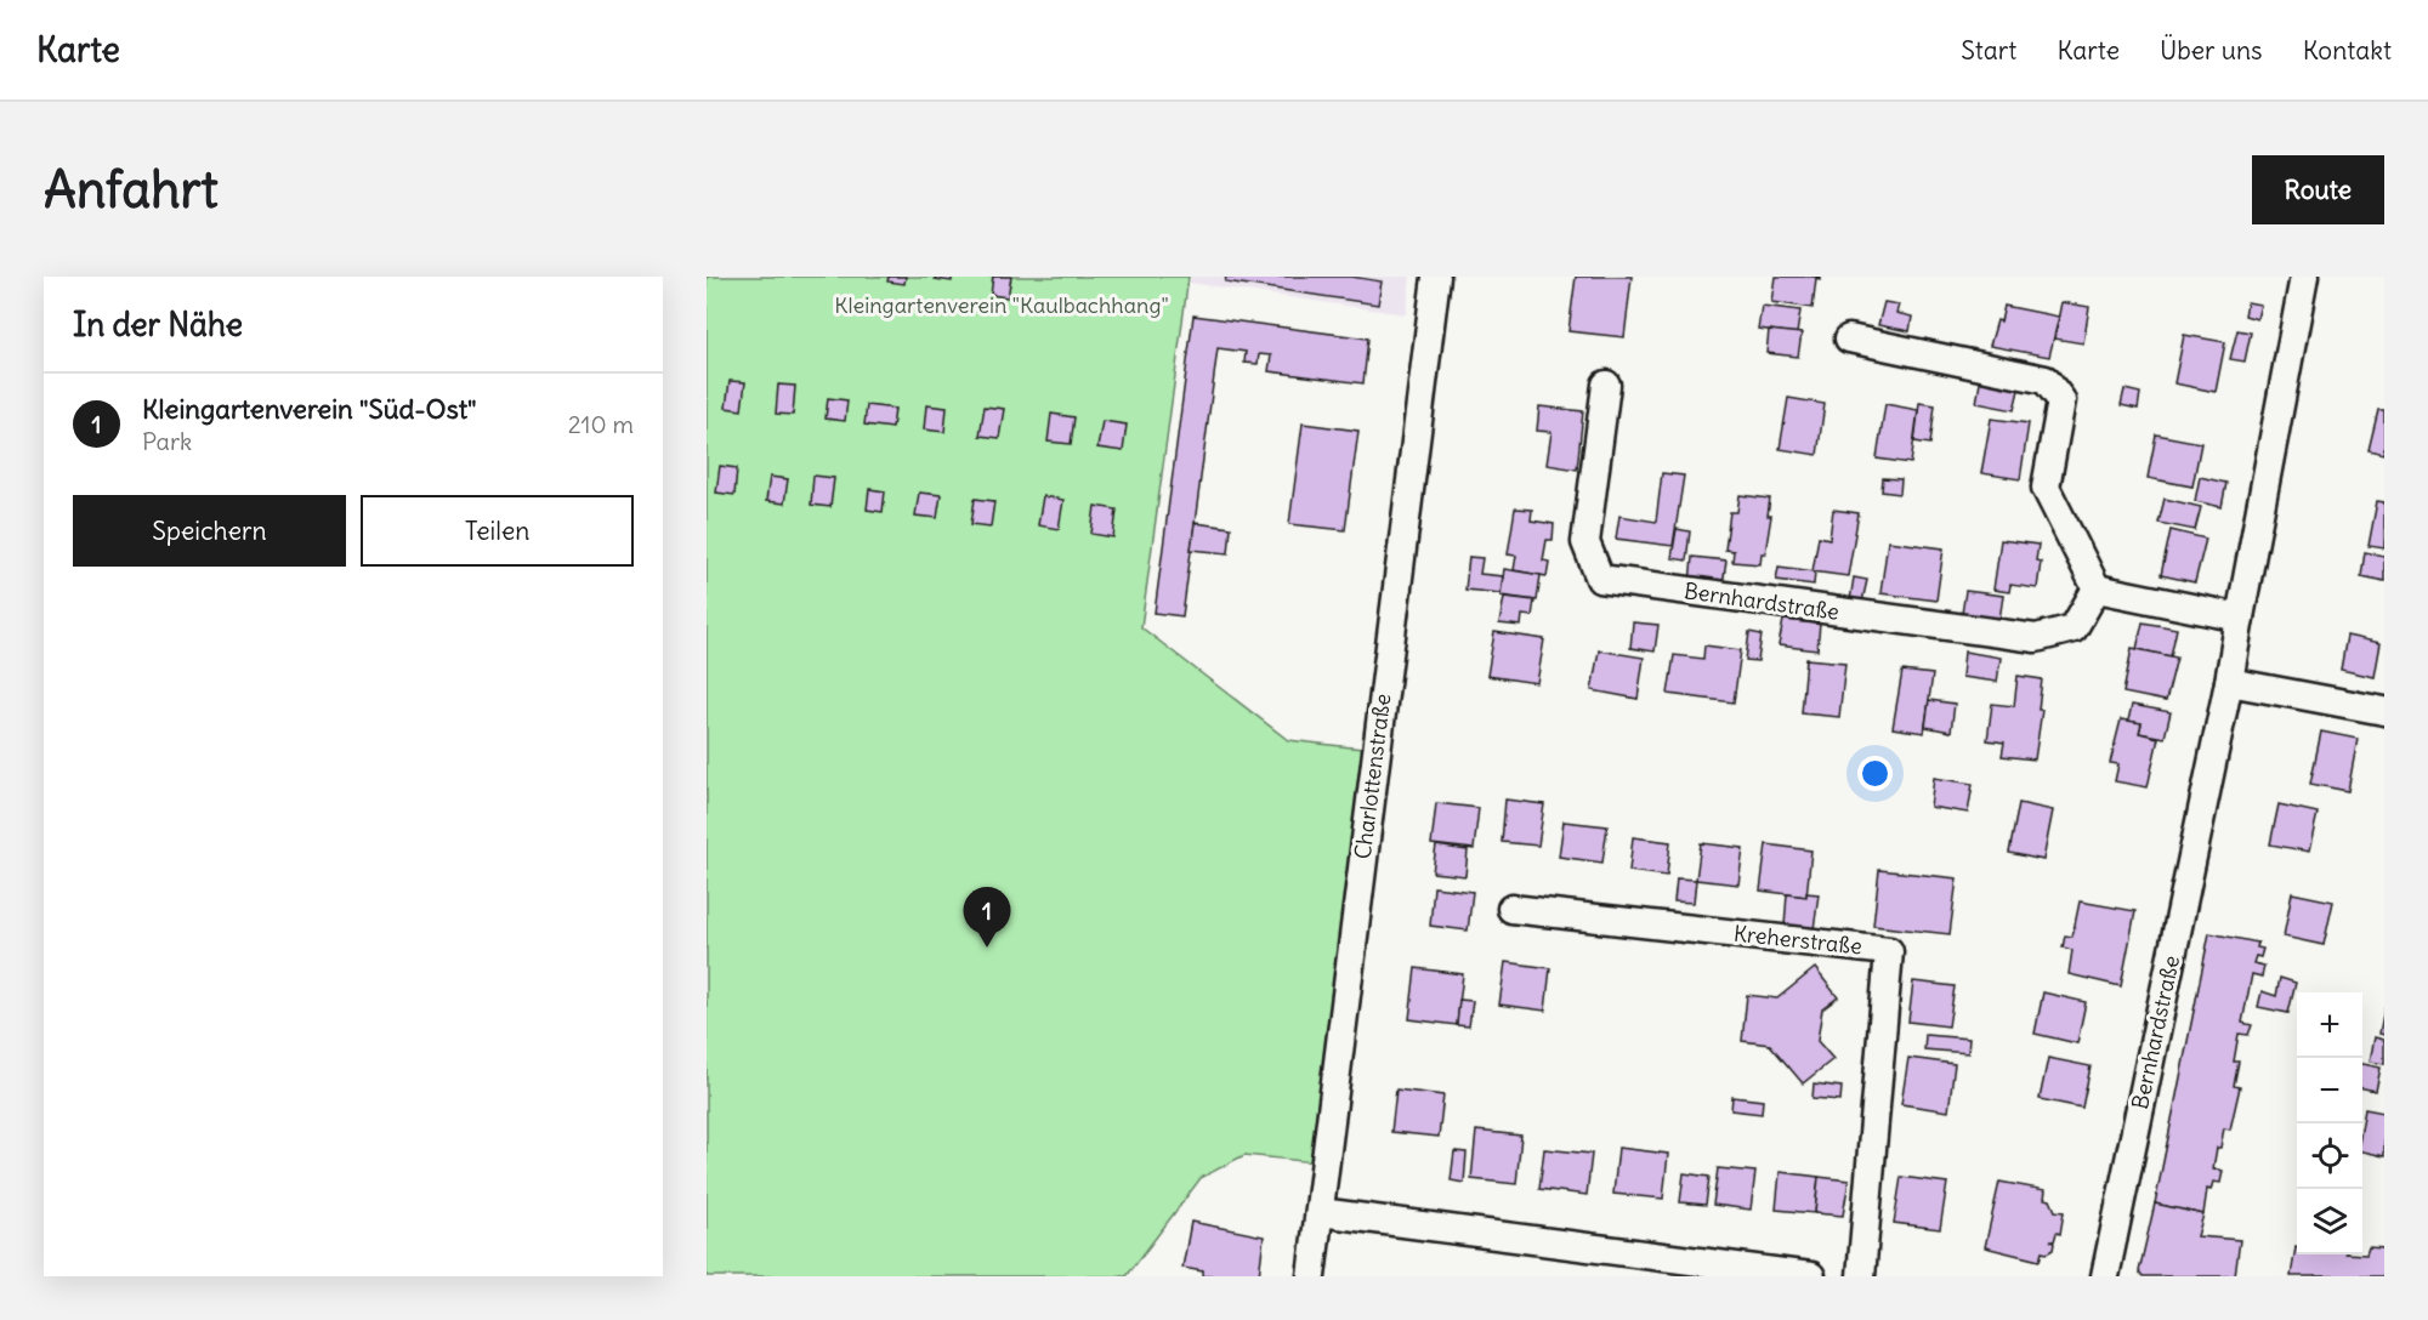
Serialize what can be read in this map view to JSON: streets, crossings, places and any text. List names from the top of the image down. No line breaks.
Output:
{"streets":{"street":["Bernhardstraße","Charlottenstraße","Kreherstraße"]},"parks":["Kleingartenverein \"Kaulbachhang\""],"page":{"header":"Karte","nav":["Start","Karte","Über uns","Kontakt"],"buttons":["Route",["Speichern","Teilen"]],"title":"Anfahrt","heading":"In der Nähe","list":[{"mark":"1","name":"Kleingartenverein \"Süd-Ost\"","note":"Park","value":"210 m"}],"pins":"1","map_buttons":["+","−"]}}
